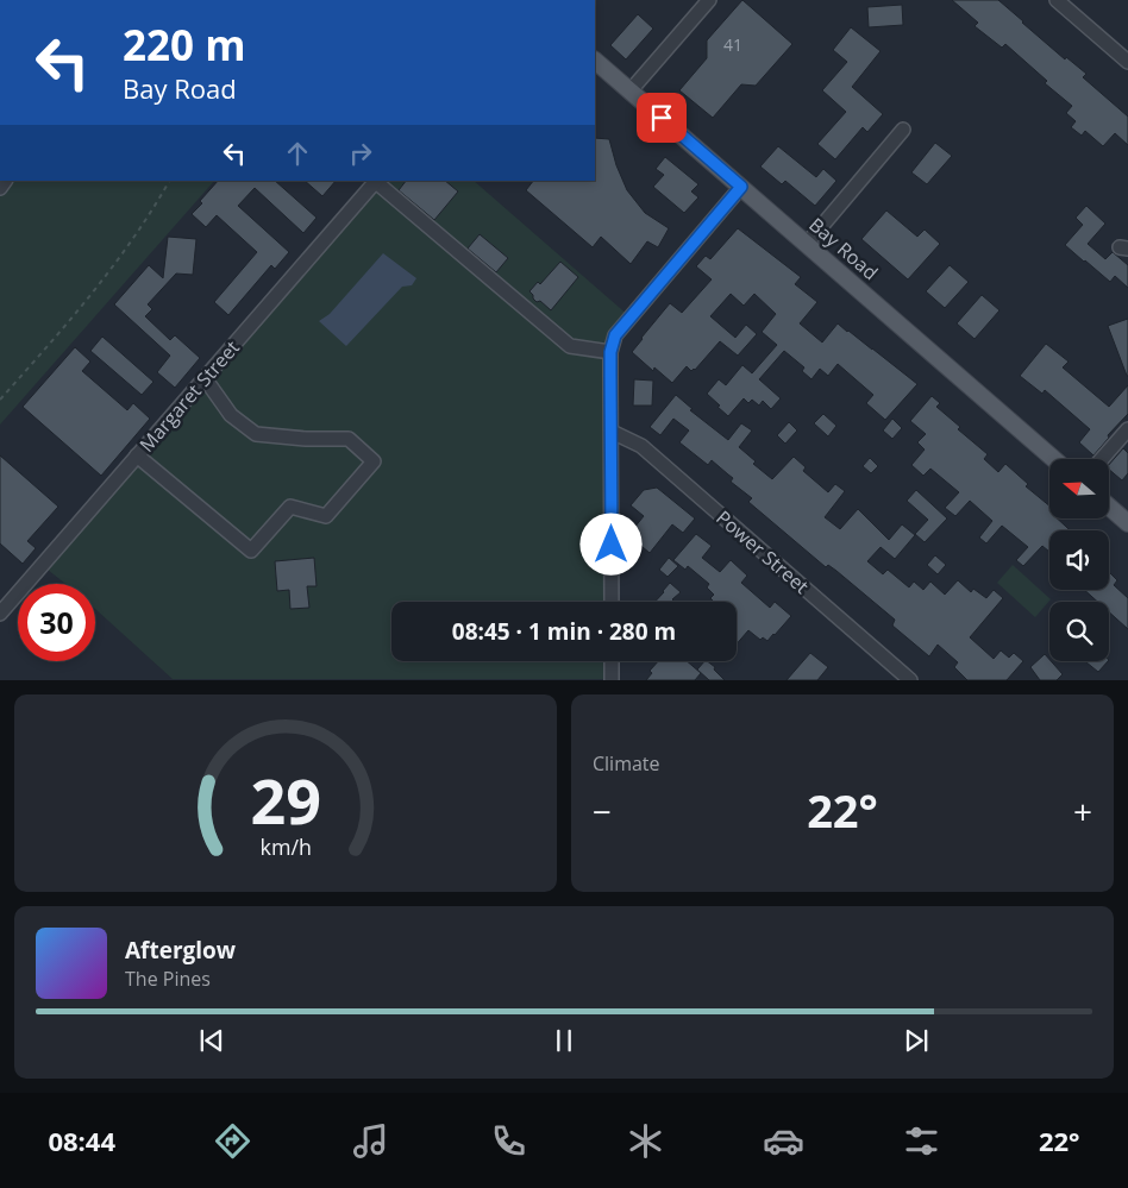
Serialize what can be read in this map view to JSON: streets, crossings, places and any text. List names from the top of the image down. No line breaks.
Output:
{"streets":{"main road":["Bay Road"],"street":["Margaret Street","Power Street"]},"house_numbers":["41"],"north":"left","page":{"turn":["220 m","Bay Road"],"limit":"30","trip":"08:45 · 1 min · 280 m","tile":"Climate","heat":["−","22°","+"],"song":["Afterglow","The Pines"],"tabs":["08:44","22°"],"gauge":["29","km/h"]}}
